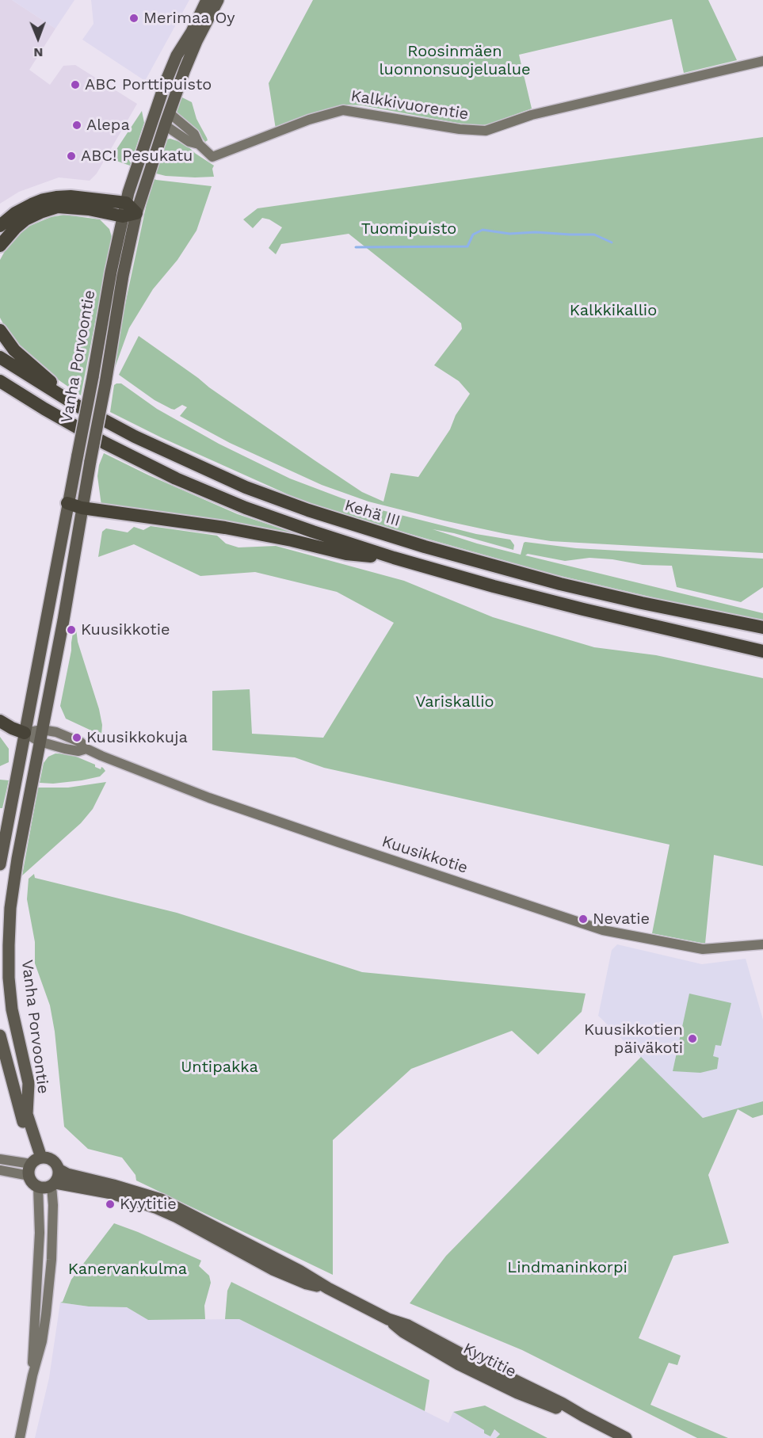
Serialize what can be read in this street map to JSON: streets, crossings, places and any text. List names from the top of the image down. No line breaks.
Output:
{"streets":{"highway":["Kehä III"],"main road":["Vanha Porvoontie","Kyytitie"],"street":["Kalkkivuorentie","Kuusikkotie"]},"crossings":[["Kalkkivuorentie","Vanha Porvoontie"],["Vanha Porvoontie","Kuusikkotie"],["Vanha Porvoontie","Kyytitie"]],"parks":["Roosinmäen luonnonsuojelualue","Tuomipuisto","Kalkkikallio","Variskallio","Untipakka","Lindmaninkorpi","Kanervankulma"],"places":["Merimaa Oy","ABC Porttipuisto","Alepa","ABC! Pesukatu","Kuusikkotie","Kuusikkokuja","Nevatie","Kuusikkotien päiväkoti","Kyytitie"],"north":"bottom"}
